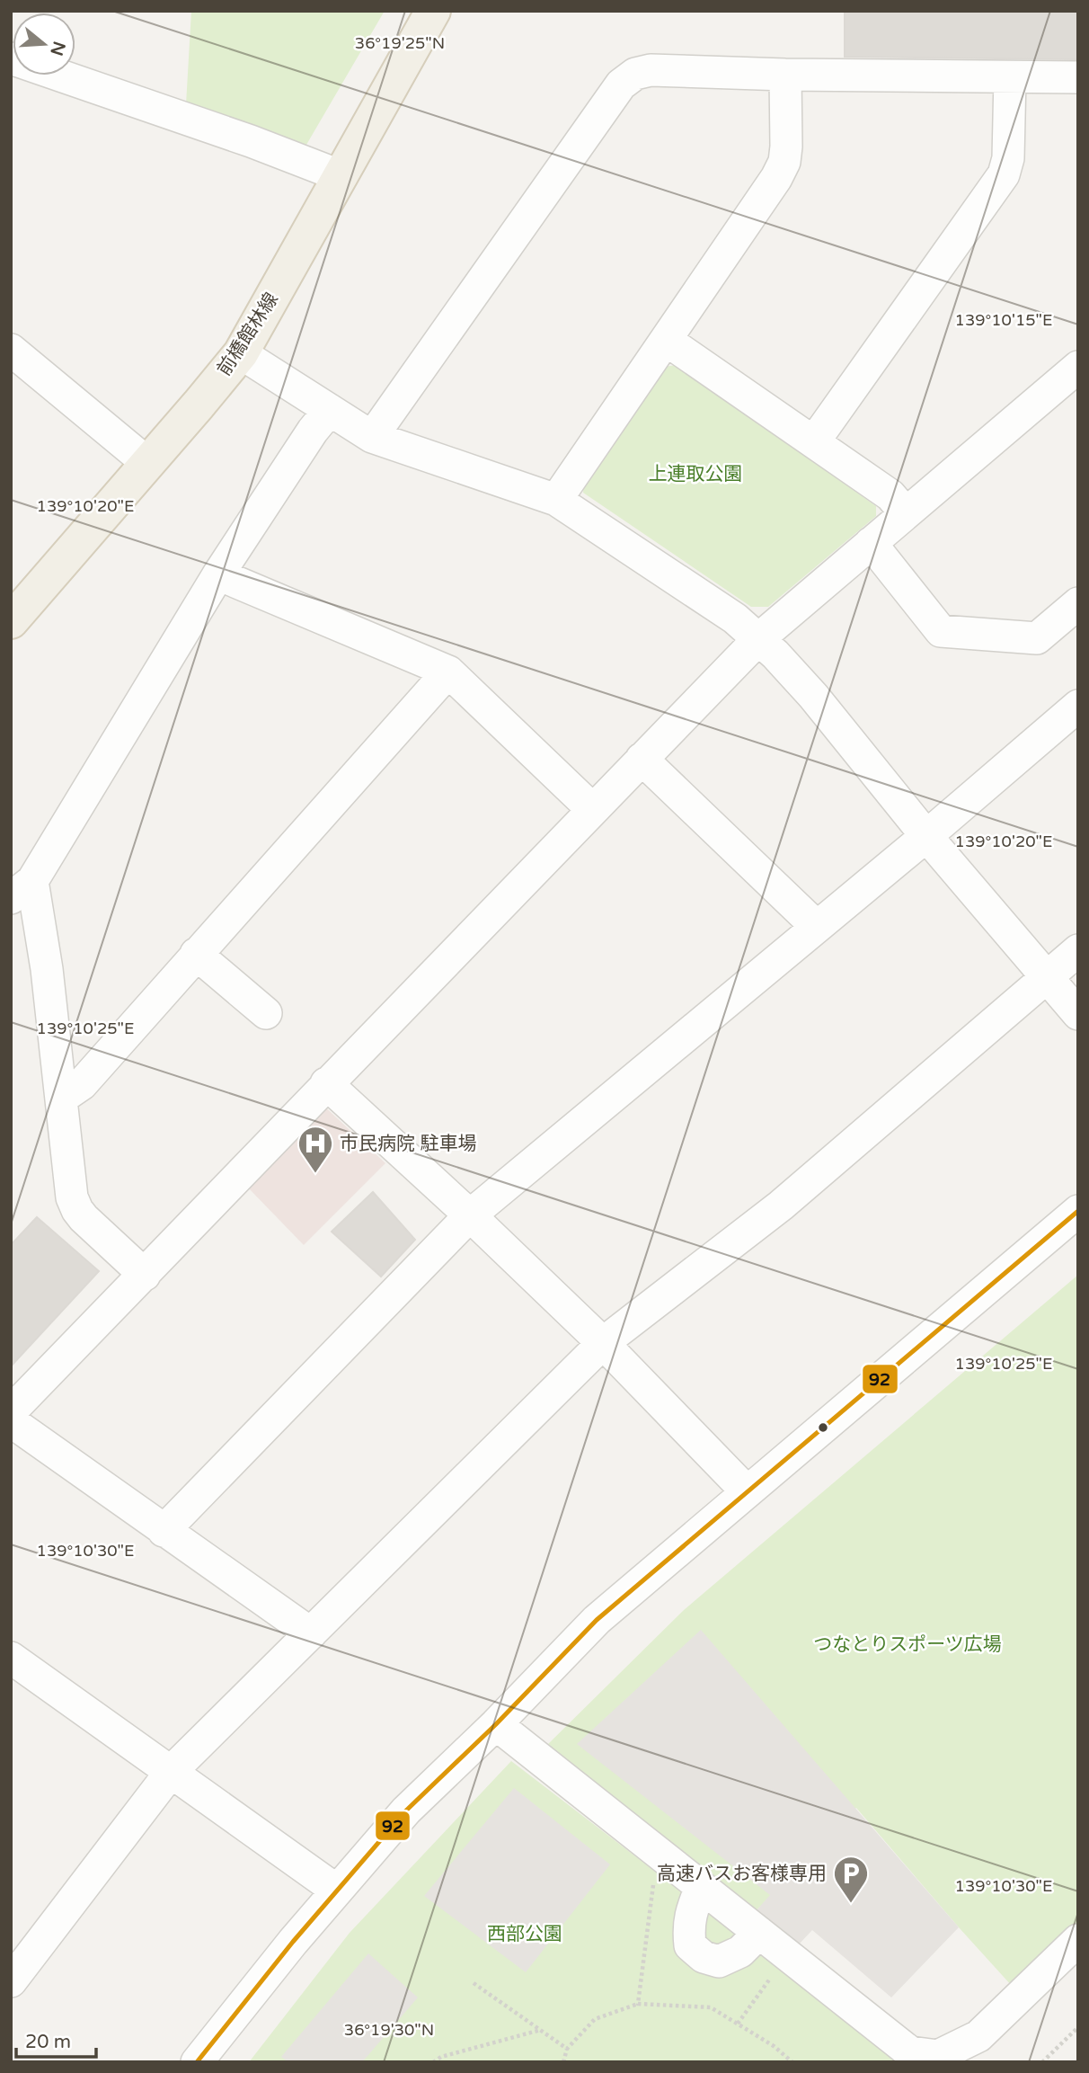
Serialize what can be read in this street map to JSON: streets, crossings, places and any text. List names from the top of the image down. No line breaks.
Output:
{"streets":{"main road":["前橋館林線"]},"parks":["上連取公園","つなとりスポーツ広場","西部公園"],"places":{"hospital":["市民病院 駐車場"],"parking":["高速バスお客様専用"]},"lines":["transit line 92"],"scale_bar":"20 m","north":"right","coordinates":["36°19'25\"N","139°10'15\"E","139°10'20\"E","139°10'25\"E","139°10'30\"E","36°19'30\"N"]}
